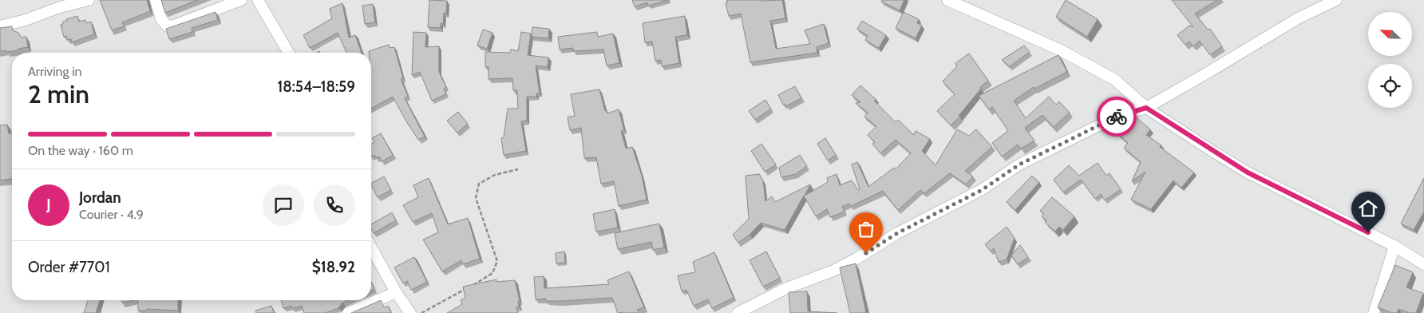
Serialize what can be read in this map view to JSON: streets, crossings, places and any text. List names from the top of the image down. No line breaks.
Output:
{"north":"top left","page":{"heading":["2 min","Arriving in","18:54–18:59"],"panel":["Jordan","Courier · 4.9","Order #7701","$18.92"],"bar":"On the way · 160 m","round":"J"}}
